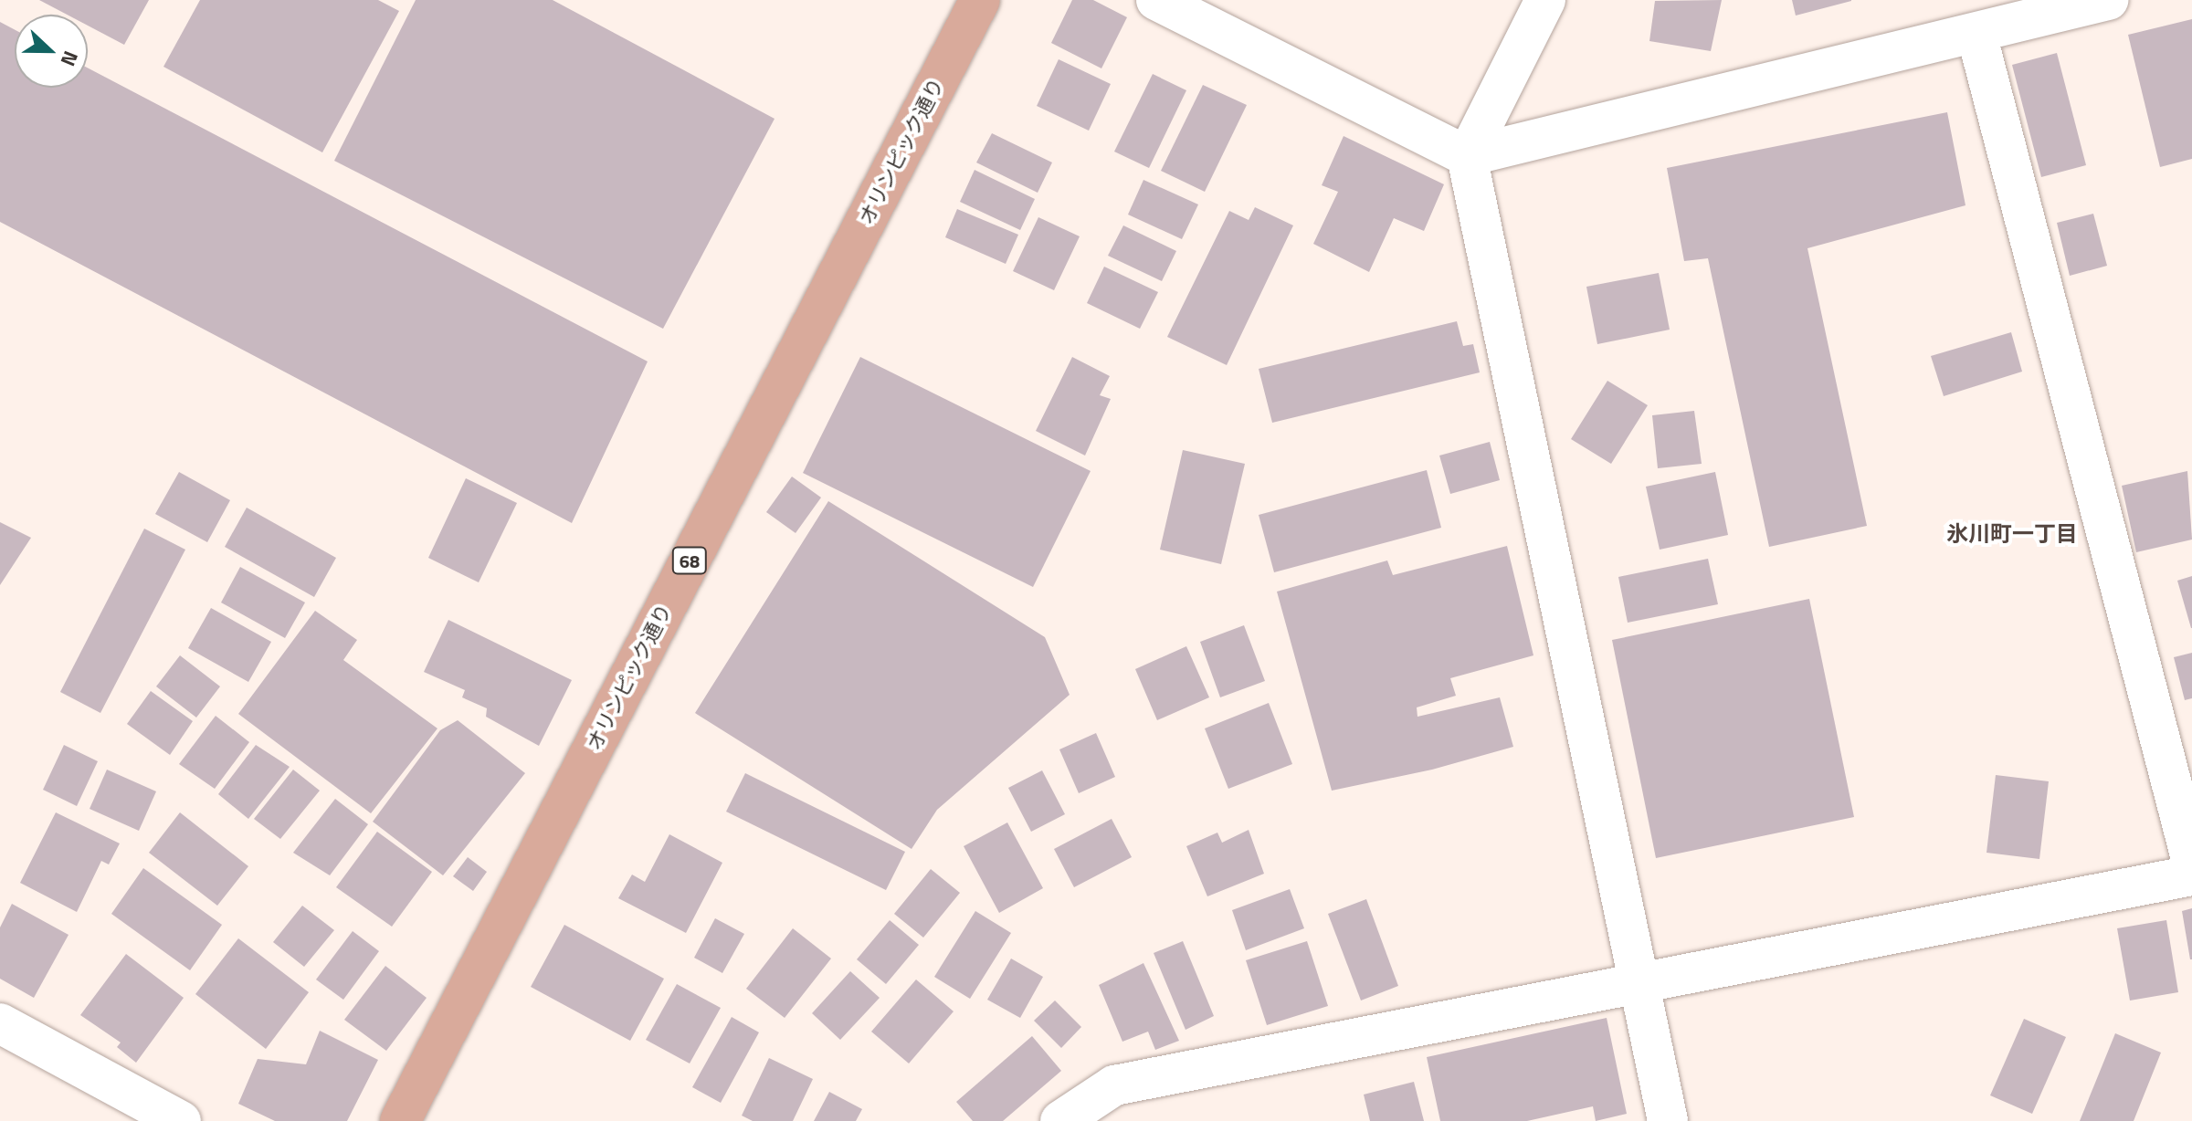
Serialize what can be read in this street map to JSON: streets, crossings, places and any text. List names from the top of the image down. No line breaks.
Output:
{"streets":{"main road":["オリンピック通り","68"]},"districts":["氷川町一丁目"],"north":"right"}
